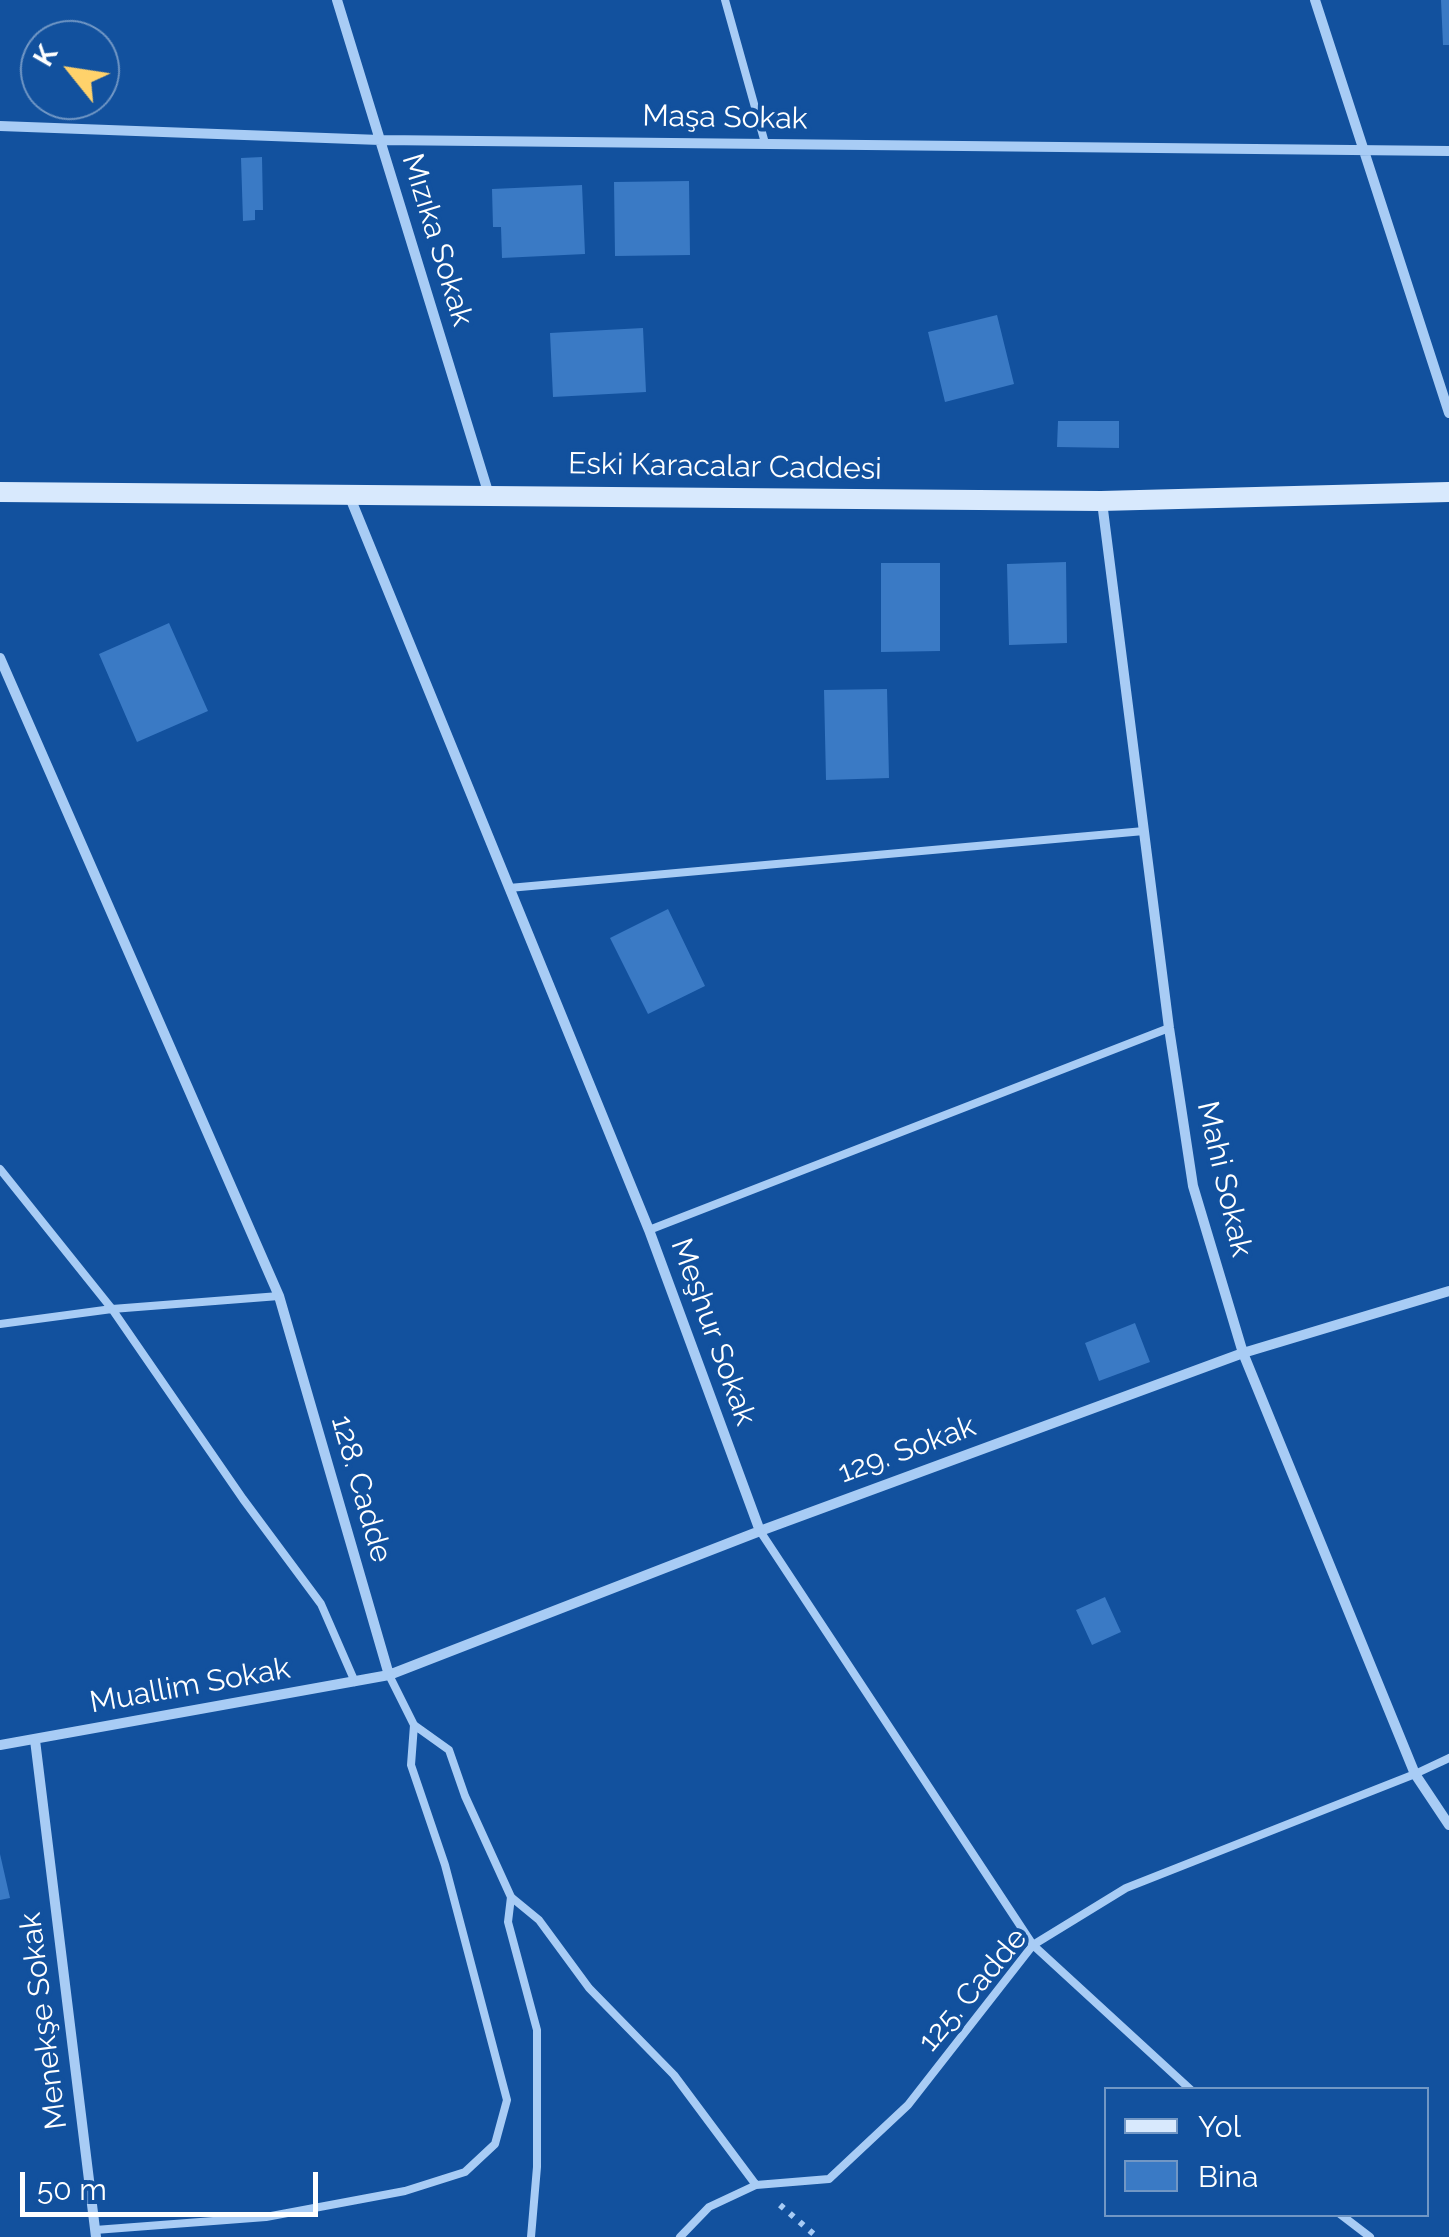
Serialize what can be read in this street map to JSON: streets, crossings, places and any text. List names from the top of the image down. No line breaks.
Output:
{"streets":{"street":["Maşa Sokak","Mızıka Sokak","Eski Karacalar Caddesi","Mahi Sokak","Meşhur Sokak","129. Sokak","128. Cadde","Muallim Sokak","Menekşe Sokak"],"lane":["125. Cadde"]},"crossings":[["Maşa Sokak","Mızıka Sokak"],["Mızıka Sokak","Eski Karacalar Caddesi"],["Eski Karacalar Caddesi","Mahi Sokak"],["Eski Karacalar Caddesi","Meşhur Sokak"],["Mahi Sokak","129. Sokak"],["Mahi Sokak","125. Cadde"],["Meşhur Sokak","129. Sokak"],["Meşhur Sokak","125. Cadde"],["129. Sokak","128. Cadde"],["129. Sokak","Muallim Sokak"],["128. Cadde","Muallim Sokak"],["128. Cadde","125. Cadde"],["Muallim Sokak","Menekşe Sokak"]],"legend":["Yol","Bina"],"scale_bar":"50 m","north":"top left"}
